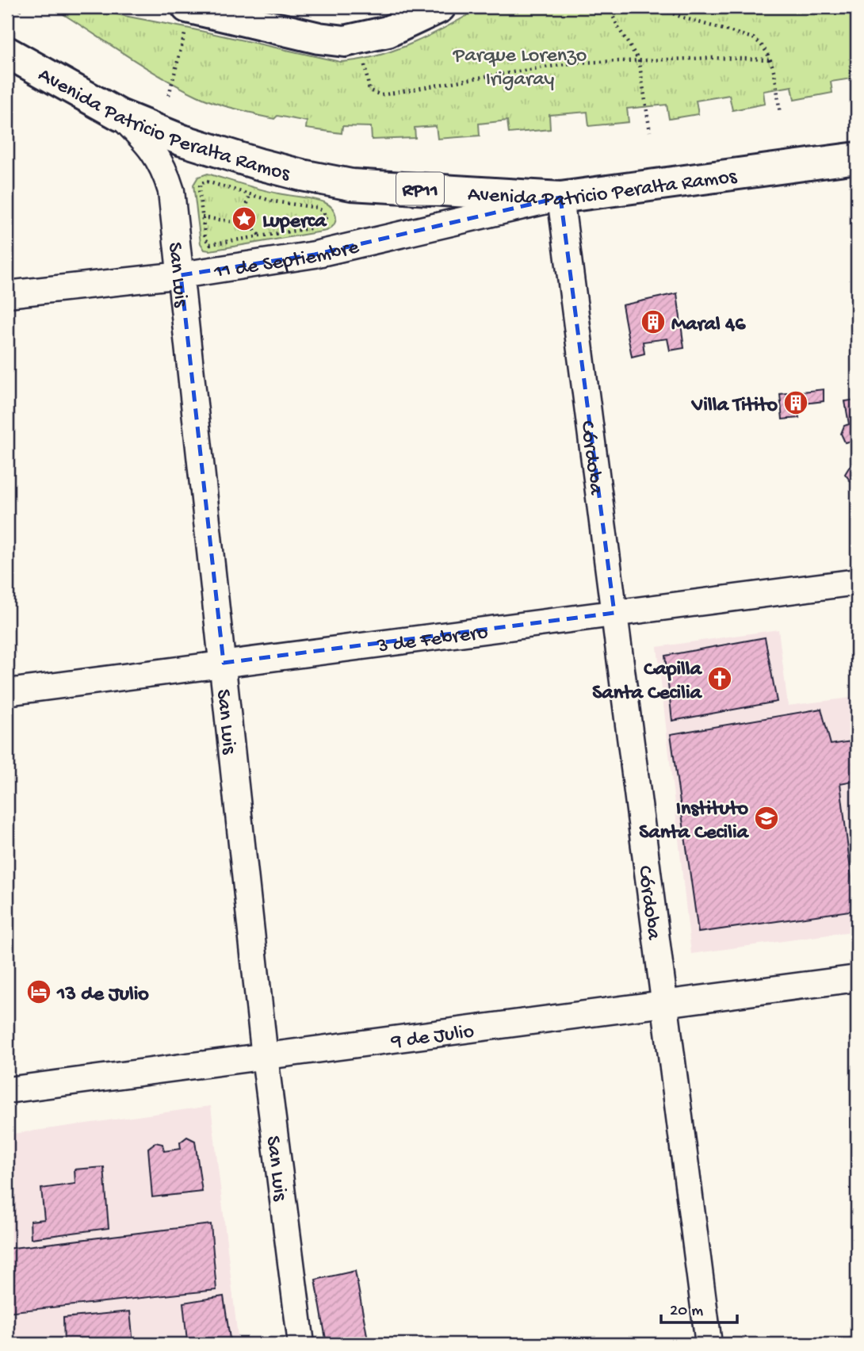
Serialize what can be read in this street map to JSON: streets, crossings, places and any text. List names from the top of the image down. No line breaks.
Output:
{"streets":{"main road":["Avenida Patricio Peralta Ramos","RP11"],"street":["11 de Septiembre","San Luis","Córdoba","3 de Febrero","9 de Julio"]},"crossings":[["Avenida Patricio Peralta Ramos","11 de Septiembre"],["Avenida Patricio Peralta Ramos","San Luis"],["Avenida Patricio Peralta Ramos","Córdoba"],["11 de Septiembre","San Luis"],["11 de Septiembre","Córdoba"],["San Luis","3 de Febrero"],["San Luis","9 de Julio"],["Córdoba","3 de Febrero"],["Córdoba","9 de Julio"]],"parks":["Parque Lorenzo Irigaray"],"places":{"place":["Luperca"],"building":["Maral 46","Villa Titito"],"church":["Capilla Santa Cecilia"],"school or university":["Instituto Santa Cecilia"],"hotel":["13 de Julio"]},"scale_bar":"20 m"}
